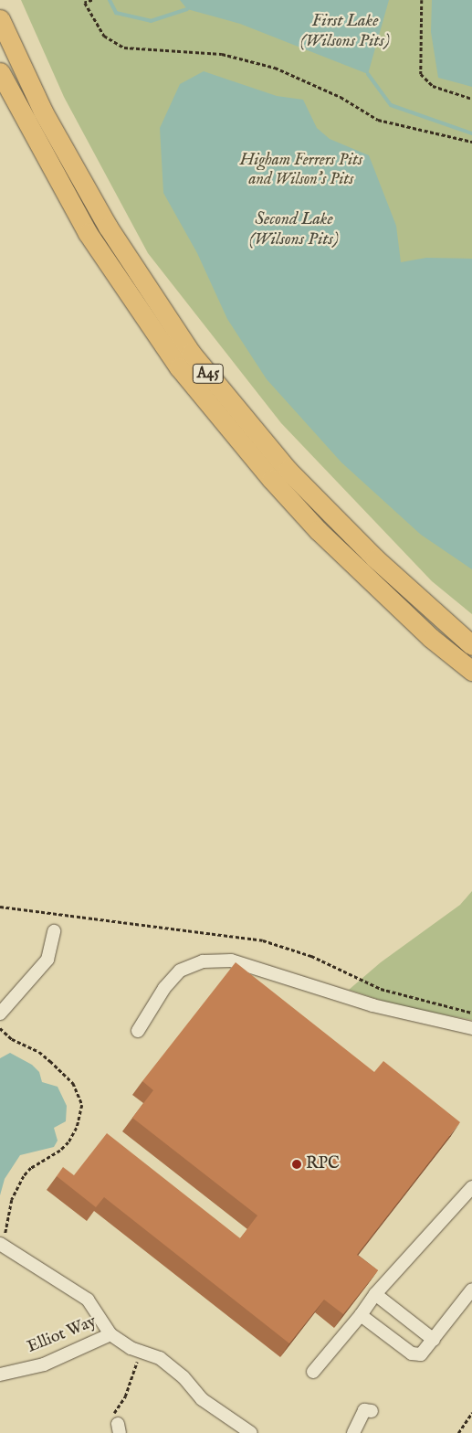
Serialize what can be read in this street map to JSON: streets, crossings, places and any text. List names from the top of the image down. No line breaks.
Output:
{"streets":{"highway":["A45"],"street":["Elliot Way"]},"water":["First Lake (Wilsons Pits)","Second Lake (Wilsons Pits)"],"parks":["Higham Ferrers Pits and Wilson's Pits"],"places":["RPC"]}
